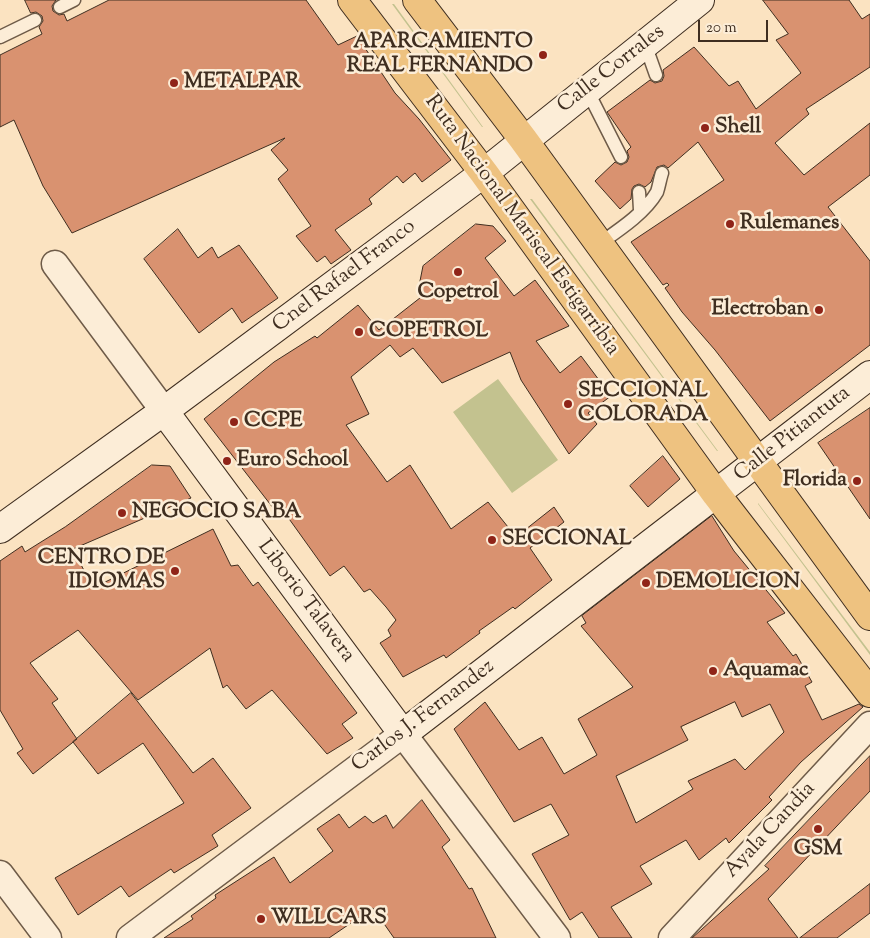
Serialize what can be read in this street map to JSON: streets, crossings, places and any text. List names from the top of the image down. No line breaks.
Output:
{"streets":{"highway":["Ruta Nacional Mariscal Estigarribia"],"street":["Calle Corrales","Cnel Rafael Franco","Calle Pitiantuta","Liborio Talavera","Carlos J. Fernandez","Ayala Candia"]},"crossings":[["Calle Corrales","Cnel Rafael Franco"],["Ruta Nacional Mariscal Estigarribia","Cnel Rafael Franco"],["Ruta Nacional Mariscal Estigarribia","Calle Pitiantuta"],["Ruta Nacional Mariscal Estigarribia","Carlos J. Fernandez"],["Cnel Rafael Franco","Liborio Talavera"],["Calle Pitiantuta","Carlos J. Fernandez"],["Liborio Talavera","Carlos J. Fernandez"]],"places":["APARCAMIENTO REAL FERNANDO","METALPAR","Shell","Rulemanes","Copetrol","Electroban","COPETROL","SECCIONAL COLORADA","CCPE","Euro School","Florida","NEGOCIO SABA","SECCIONAL","CENTRO DE IDIOMAS","DEMOLICION","Aquamac","GSM","WILLCARS"],"scale_bar":"20 m"}
